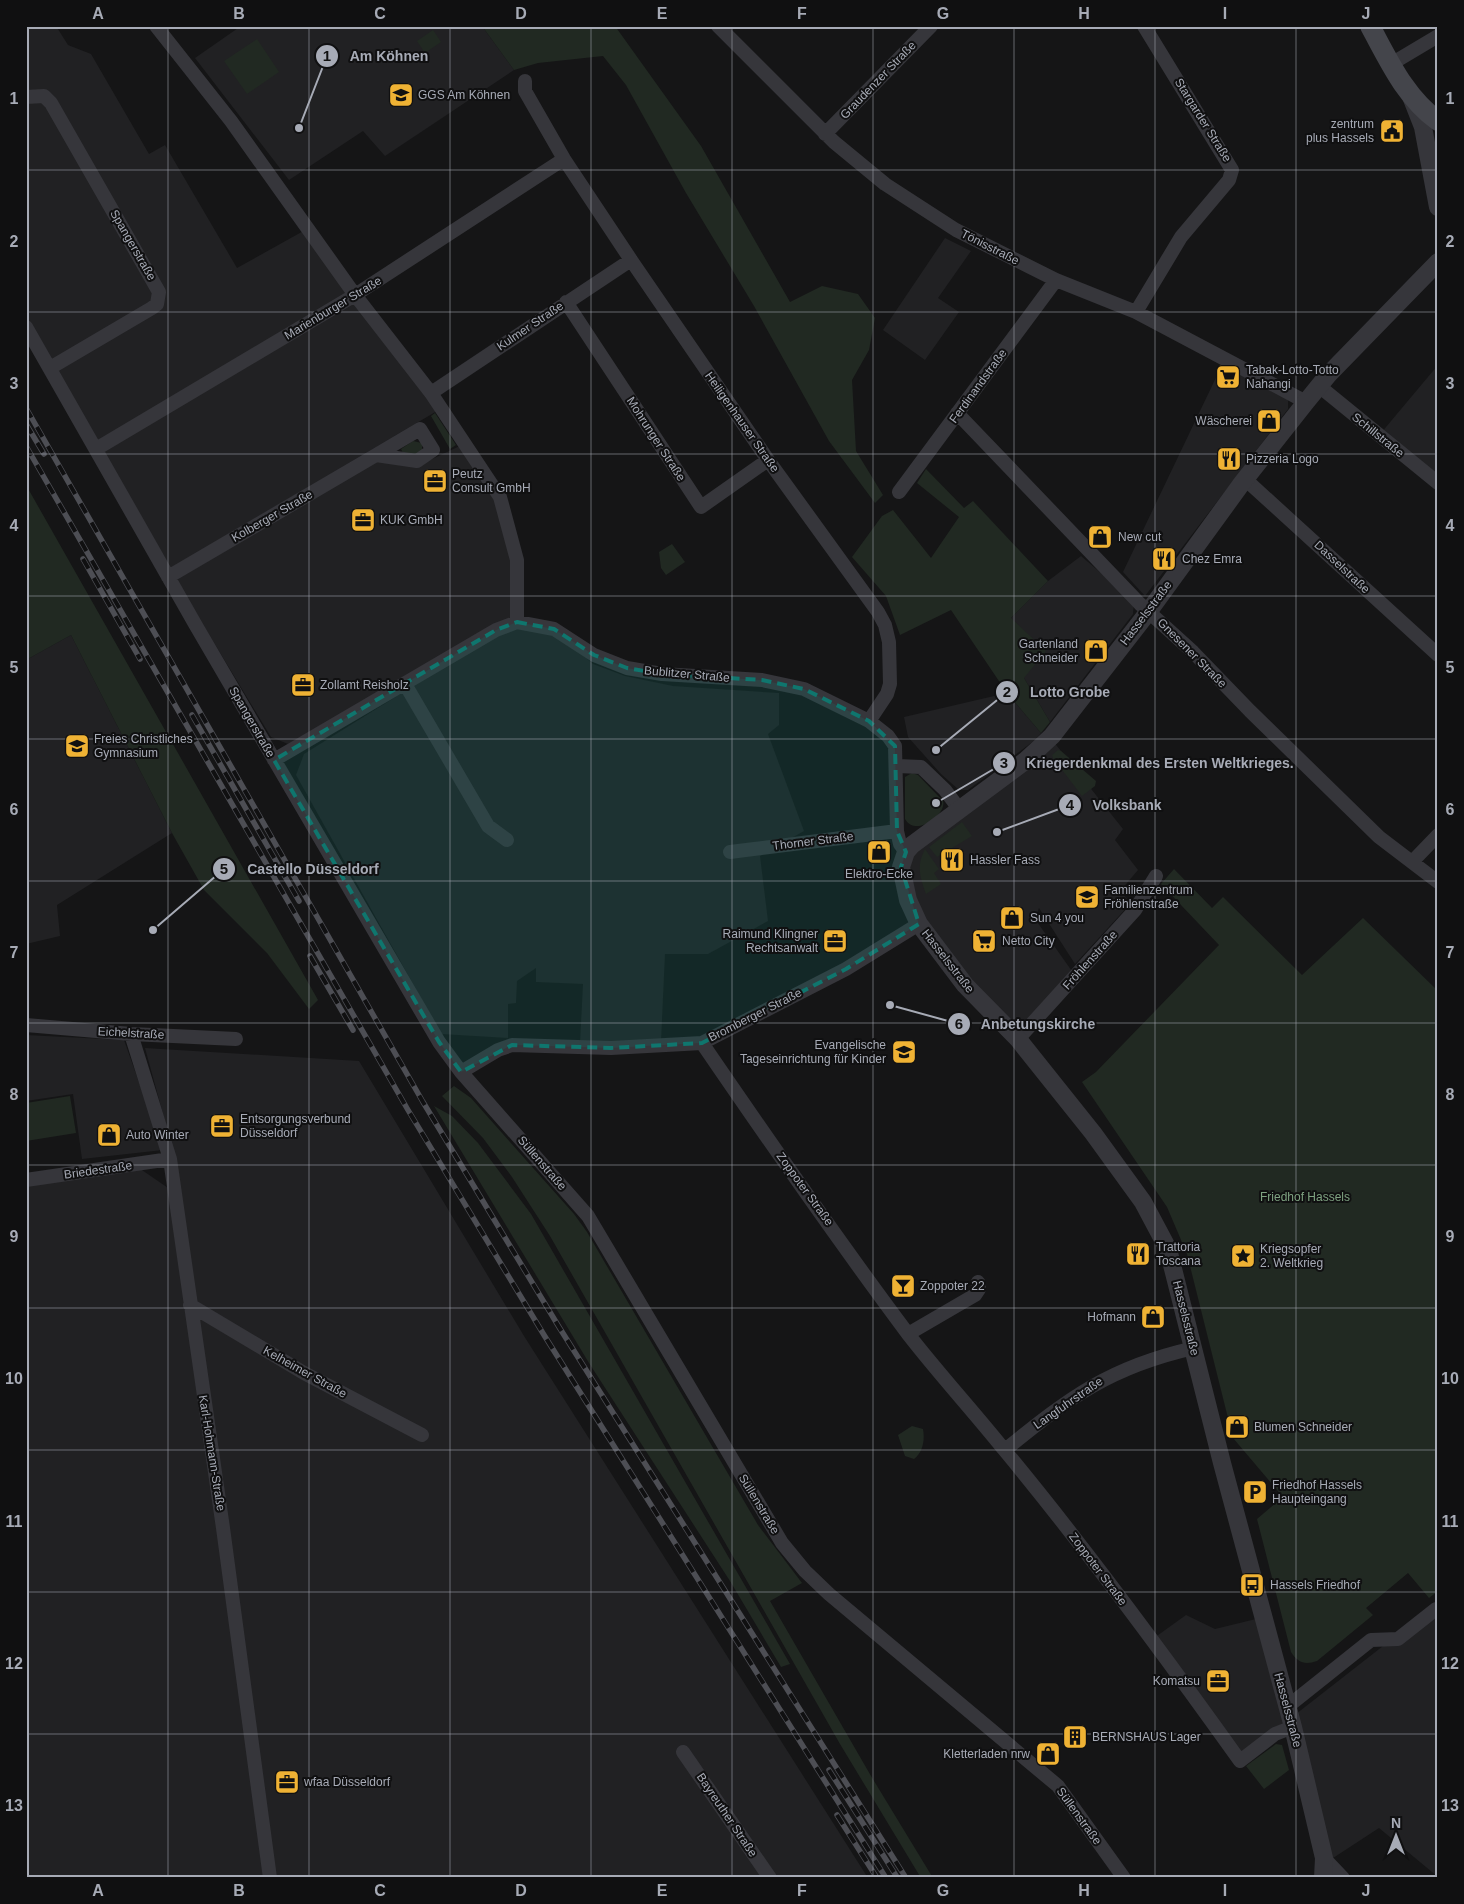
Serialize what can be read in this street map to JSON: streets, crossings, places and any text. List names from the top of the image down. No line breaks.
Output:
{"streets":{"street":["Graudenzer Straße","Stargarder Straße","Spangerstraße","Tönisstraße","Marienburger Straße","Kulmer Straße","Ferdinandstraße","Heiligenhauser Straße","Schillstraße","Mohrunger Straße","Kolberger Straße","Dasselstraße","Hasselsstraße","Gnesener Straße","Bublitzer Straße","Thorner Straße","Fröhlenstraße","Bromberger Straße","Eichelstraße","Süllenstraße","Briedestraße","Zoppoter Straße","Kelheimer Straße","Langfuhrstraße","Karl-Hohmann-Straße","Bayreuther Straße"]},"crossings":[["Graudenzer Straße","Tönisstraße"],["Stargarder Straße","Tönisstraße"],["Spangerstraße","Marienburger Straße"],["Spangerstraße","Kolberger Straße"],["Spangerstraße","Bromberger Straße"],["Spangerstraße","Süllenstraße"],["Tönisstraße","Ferdinandstraße"],["Tönisstraße","Hasselsstraße"],["Marienburger Straße","Heiligenhauser Straße"],["Kulmer Straße","Heiligenhauser Straße"],["Kulmer Straße","Mohrunger Straße"],["Ferdinandstraße","Gnesener Straße"],["Heiligenhauser Straße","Mohrunger Straße"],["Heiligenhauser Straße","Bublitzer Straße"],["Schillstraße","Hasselsstraße"],["Dasselstraße","Hasselsstraße"],["Hasselsstraße","Gnesener Straße"],["Hasselsstraße","Fröhlenstraße"],["Hasselsstraße","Bromberger Straße"],["Hasselsstraße","Zoppoter Straße"],["Hasselsstraße","Langfuhrstraße"],["Bromberger Straße","Süllenstraße"],["Bromberger Straße","Zoppoter Straße"],["Eichelstraße","Karl-Hohmann-Straße"],["Briedestraße","Karl-Hohmann-Straße"],["Zoppoter Straße","Langfuhrstraße"],["Kelheimer Straße","Karl-Hohmann-Straße"]],"parks":["Friedhof Hassels"],"places":{"school or university":["GGS Am Köhnen","Freies Christliches Gymnasium","Familienzentrum Fröhlenstraße","Evangelische Tageseinrichtung für Kinder"],"other":["Am Köhnen","Lotto Grobe","Kriegerdenkmal des Ersten Weltkrieges.","Volksbank","Castello Düsseldorf","Anbetungskirche"],"public building":["zentrum plus Hassels"],"supermarket":["Tabak-Lotto-Totto Nahangi","Netto City"],"shop":["Wäscherei","New cut","Gartenland Schneider","Elektro-Ecke","Sun 4 you","Auto Winter","Hofmann","Blumen Schneider","Kletterladen nrw"],"restaurant":["Pizzeria Logo","Chez Emra","Hassler Fass","Trattoria Toscana"],"office":["Peutz Consult GmbH","KUK GmbH","Zollamt Reisholz","Raimund Klingner Rechtsanwalt","Entsorgungsverbund Düsseldorf","Komatsu","wfaa Düsseldorf"],"place":["Kriegsopfer 2. Weltkrieg"],"bar":["Zoppoter 22"],"parking":["Friedhof Hassels Haupteingang"],"bus stop":["Hassels Friedhof"],"building":["BERNSHAUS Lager"]},"north":"top","grid":{"columns":["A","B","C","D","E","F","G","H","I","J"],"rows":["1","2","3","4","5","6","7","8","9","10","11","12","13"]}}
